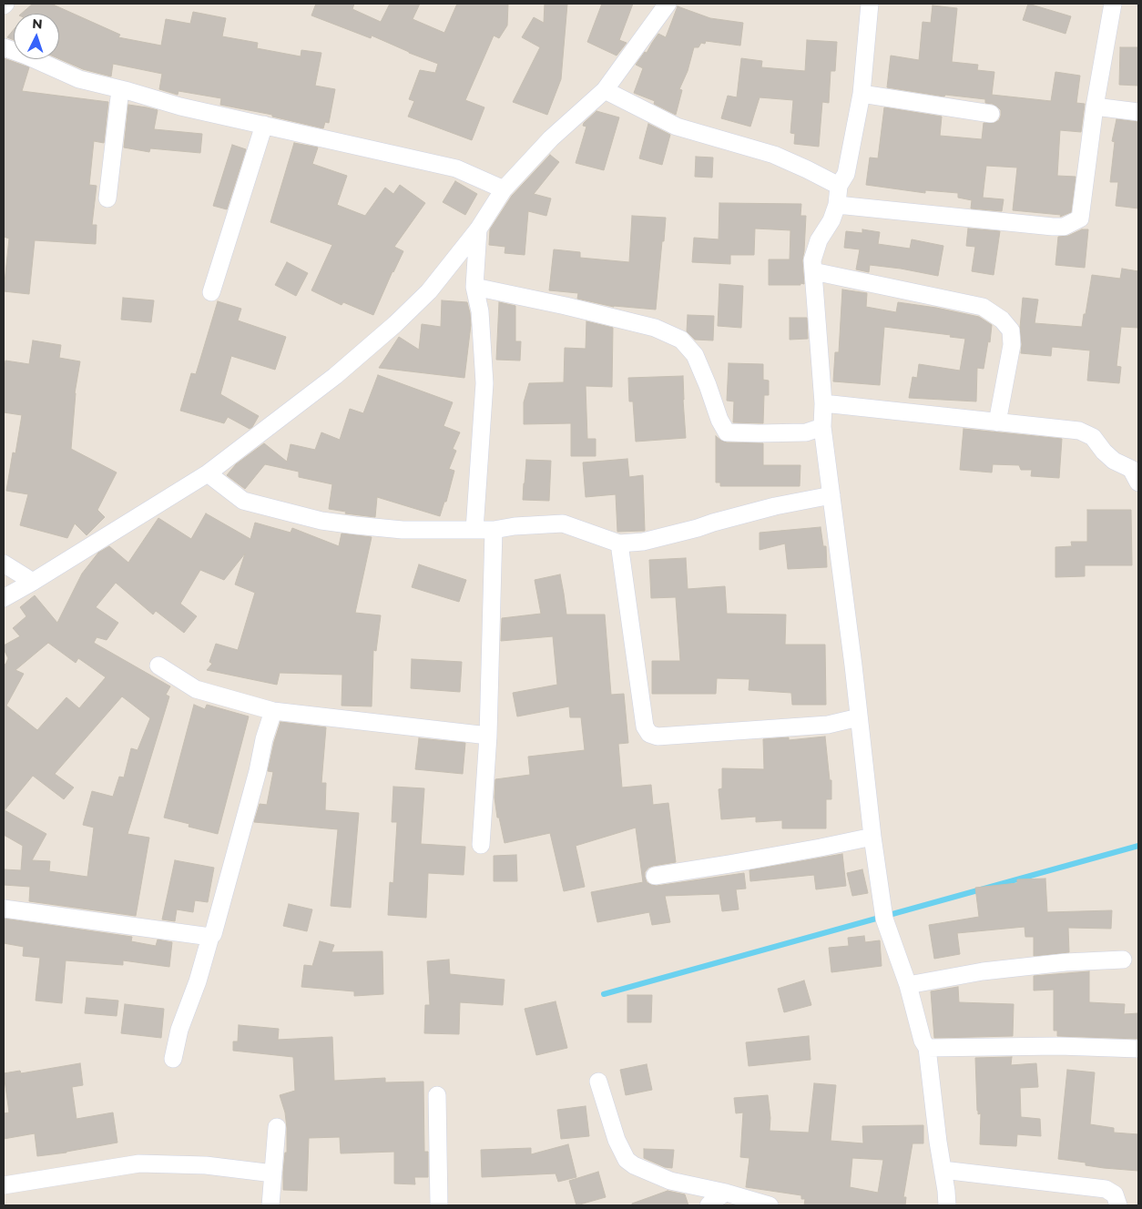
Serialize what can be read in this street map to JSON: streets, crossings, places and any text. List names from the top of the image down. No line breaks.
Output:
{"north":"top"}
